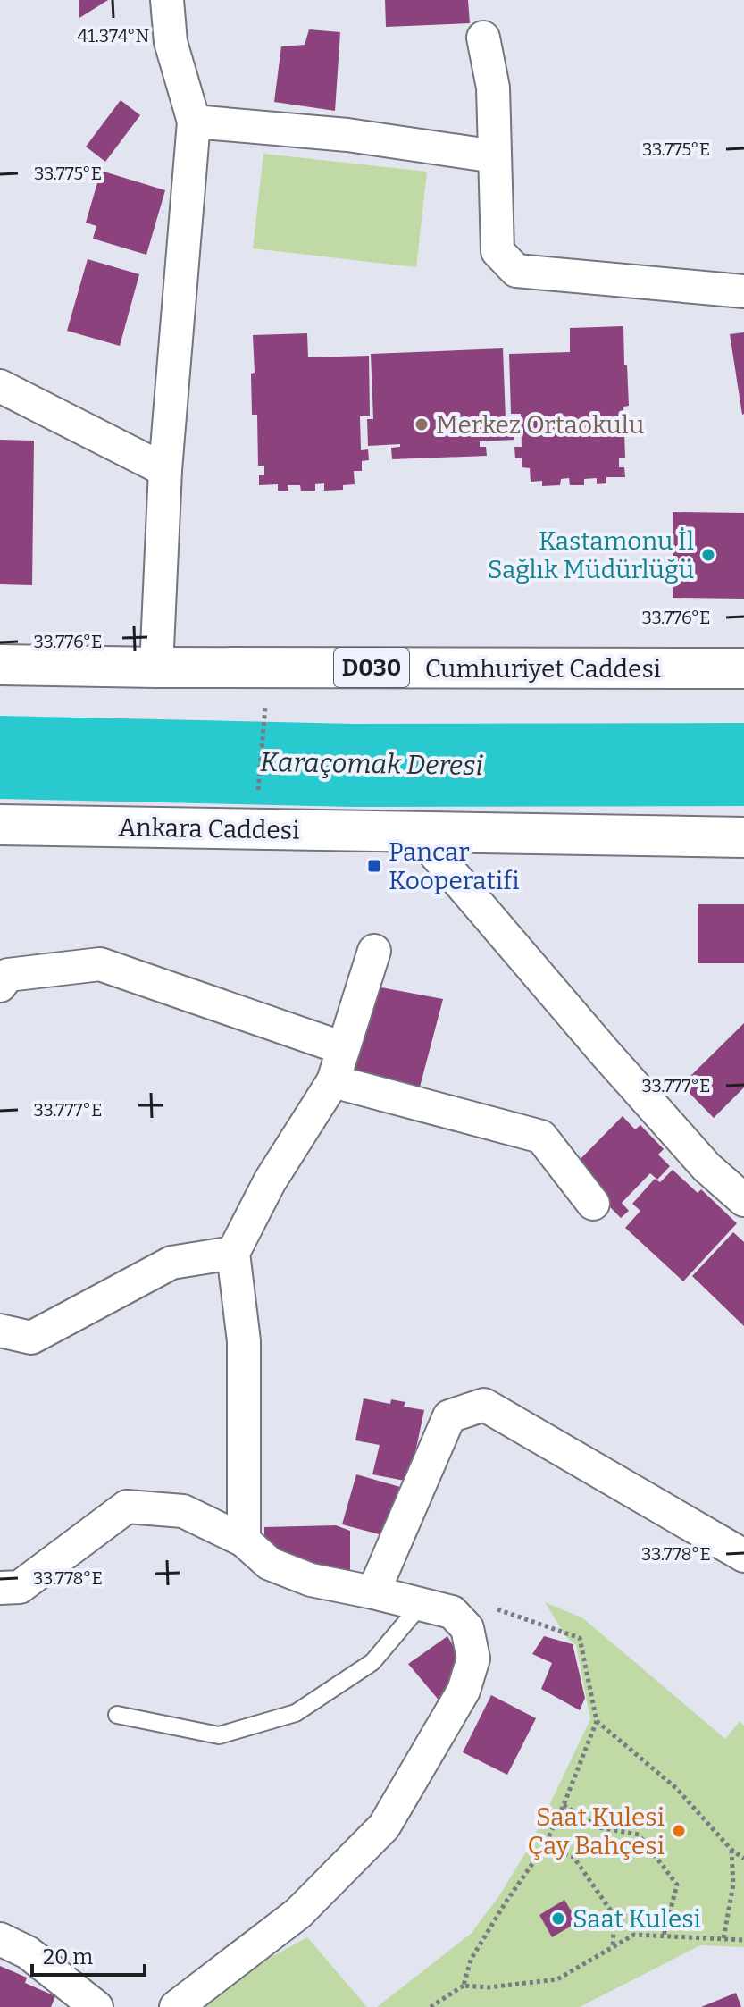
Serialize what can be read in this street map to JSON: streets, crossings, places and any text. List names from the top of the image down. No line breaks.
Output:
{"streets":{"main road":["D030","Cumhuriyet Caddesi","Ankara Caddesi"]},"water":["Karaçomak Deresi"],"places":{"other":["Merkez Ortaokulu","Kastamonu İl Sağlık Müdürlüğü","Saat Kulesi Çay Bahçesi","Saat Kulesi"],"transit":["Pancar Kooperatifi"]},"scale_bar":"20 m","coordinates":["41.374°N","33.775°E","33.776°E","33.777°E","33.778°E"]}
